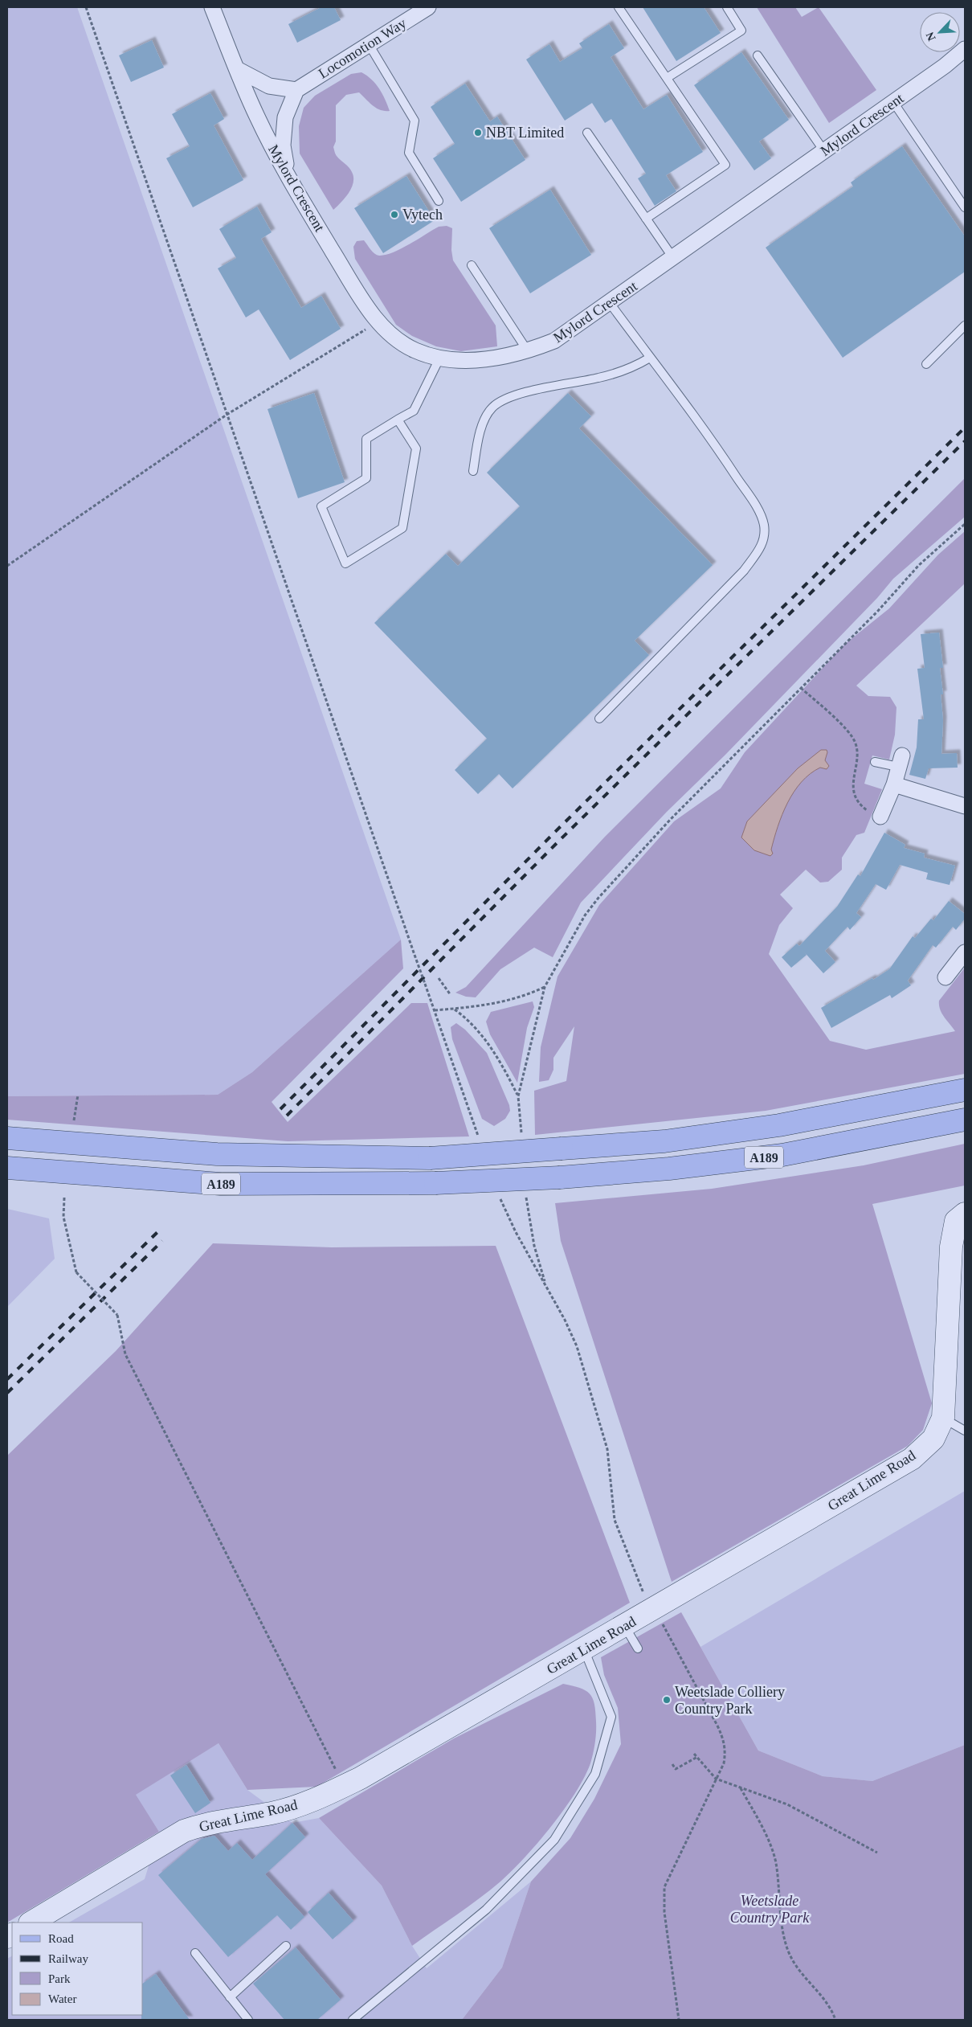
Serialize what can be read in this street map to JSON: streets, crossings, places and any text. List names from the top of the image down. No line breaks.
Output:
{"streets":{"main road":["A189","Great Lime Road"],"street":["Locomotion Way","Mylord Crescent"]},"parks":["Weetslade Country Park"],"places":["NBT Limited","Vytech","Weetslade Colliery Country Park"],"legend":["Road","Railway","Park","Water"],"north":"bottom left"}
